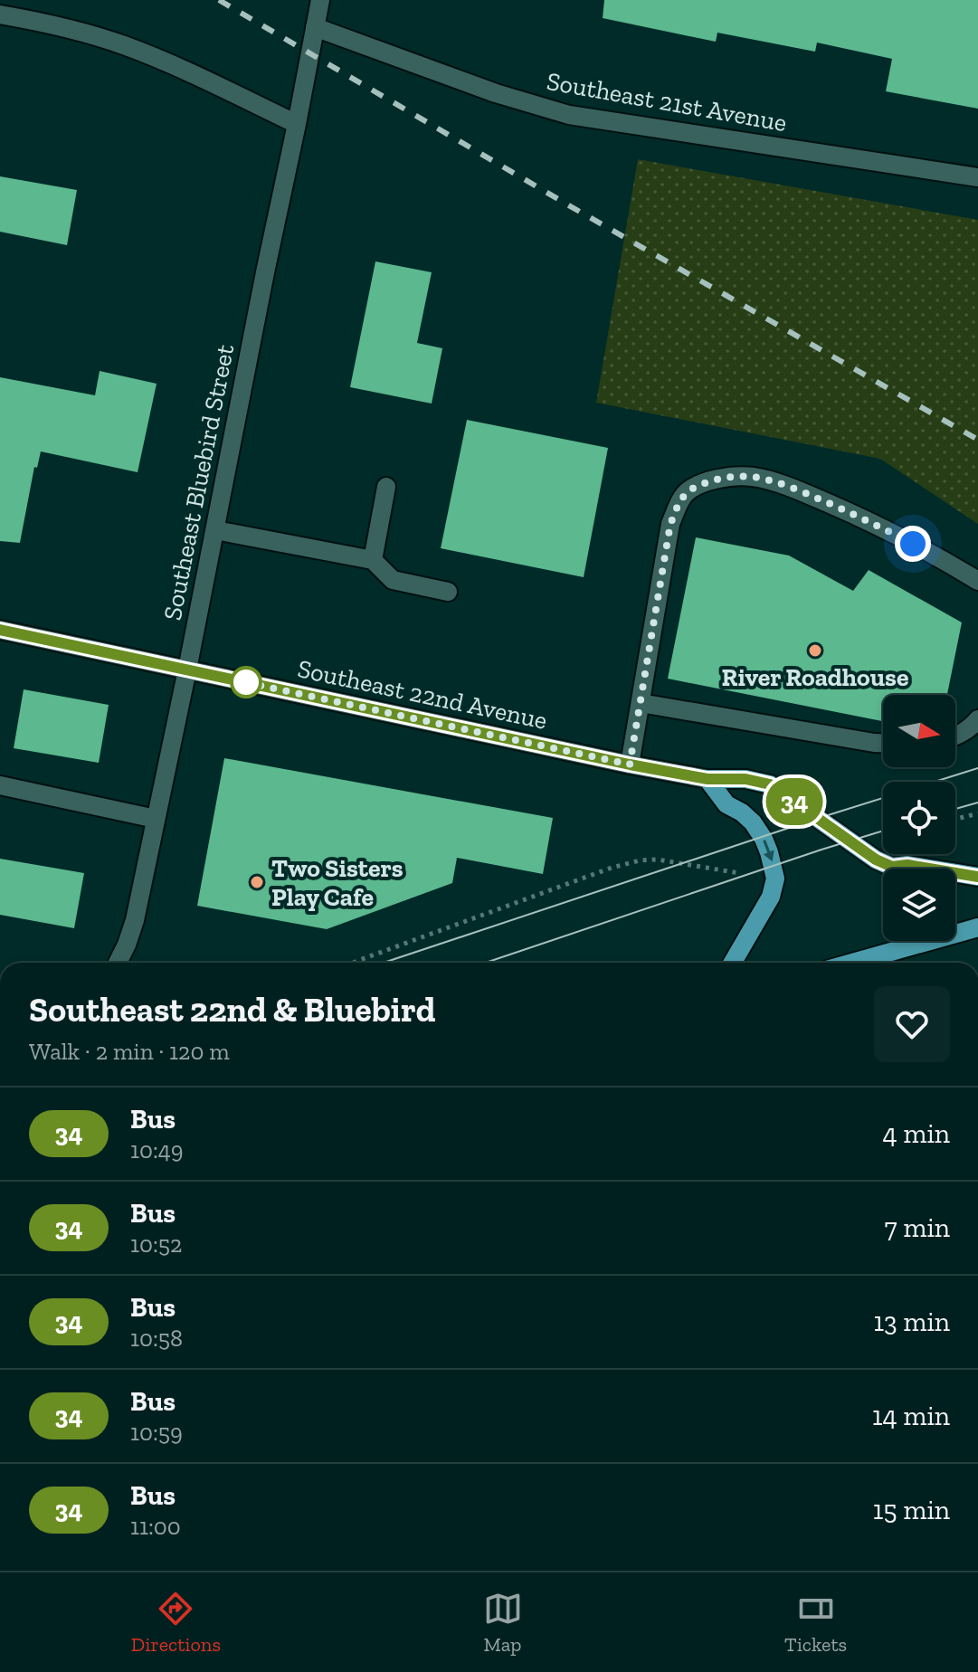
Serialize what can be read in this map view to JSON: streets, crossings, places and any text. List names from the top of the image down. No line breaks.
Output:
{"streets":{"street":["Southeast 21st Avenue","Southeast Bluebird Street","Southeast 22nd Avenue"]},"crossings":[["Southeast 21st Avenue","Southeast Bluebird Street"],["Southeast Bluebird Street","Southeast 22nd Avenue"]],"places":["River Roadhouse","Two Sisters Play Cafe"],"lines":["bus line 34"],"north":"right","page":{"on_map":"34","heading":["Southeast 22nd & Bluebird","Walk · 2 min · 120 m"],"list":[{"mark":"34","name":"Bus","note":"10:49","value":"4 min"},{"mark":"34","name":"Bus","note":"10:52","value":"7 min"},{"mark":"34","name":"Bus","note":"10:58","value":"13 min"},{"mark":"34","name":"Bus","note":"10:59","value":"14 min"},{"mark":"34","name":"Bus","note":"11:00","value":"15 min"}],"tabs":["Directions","Map","Tickets"]}}
